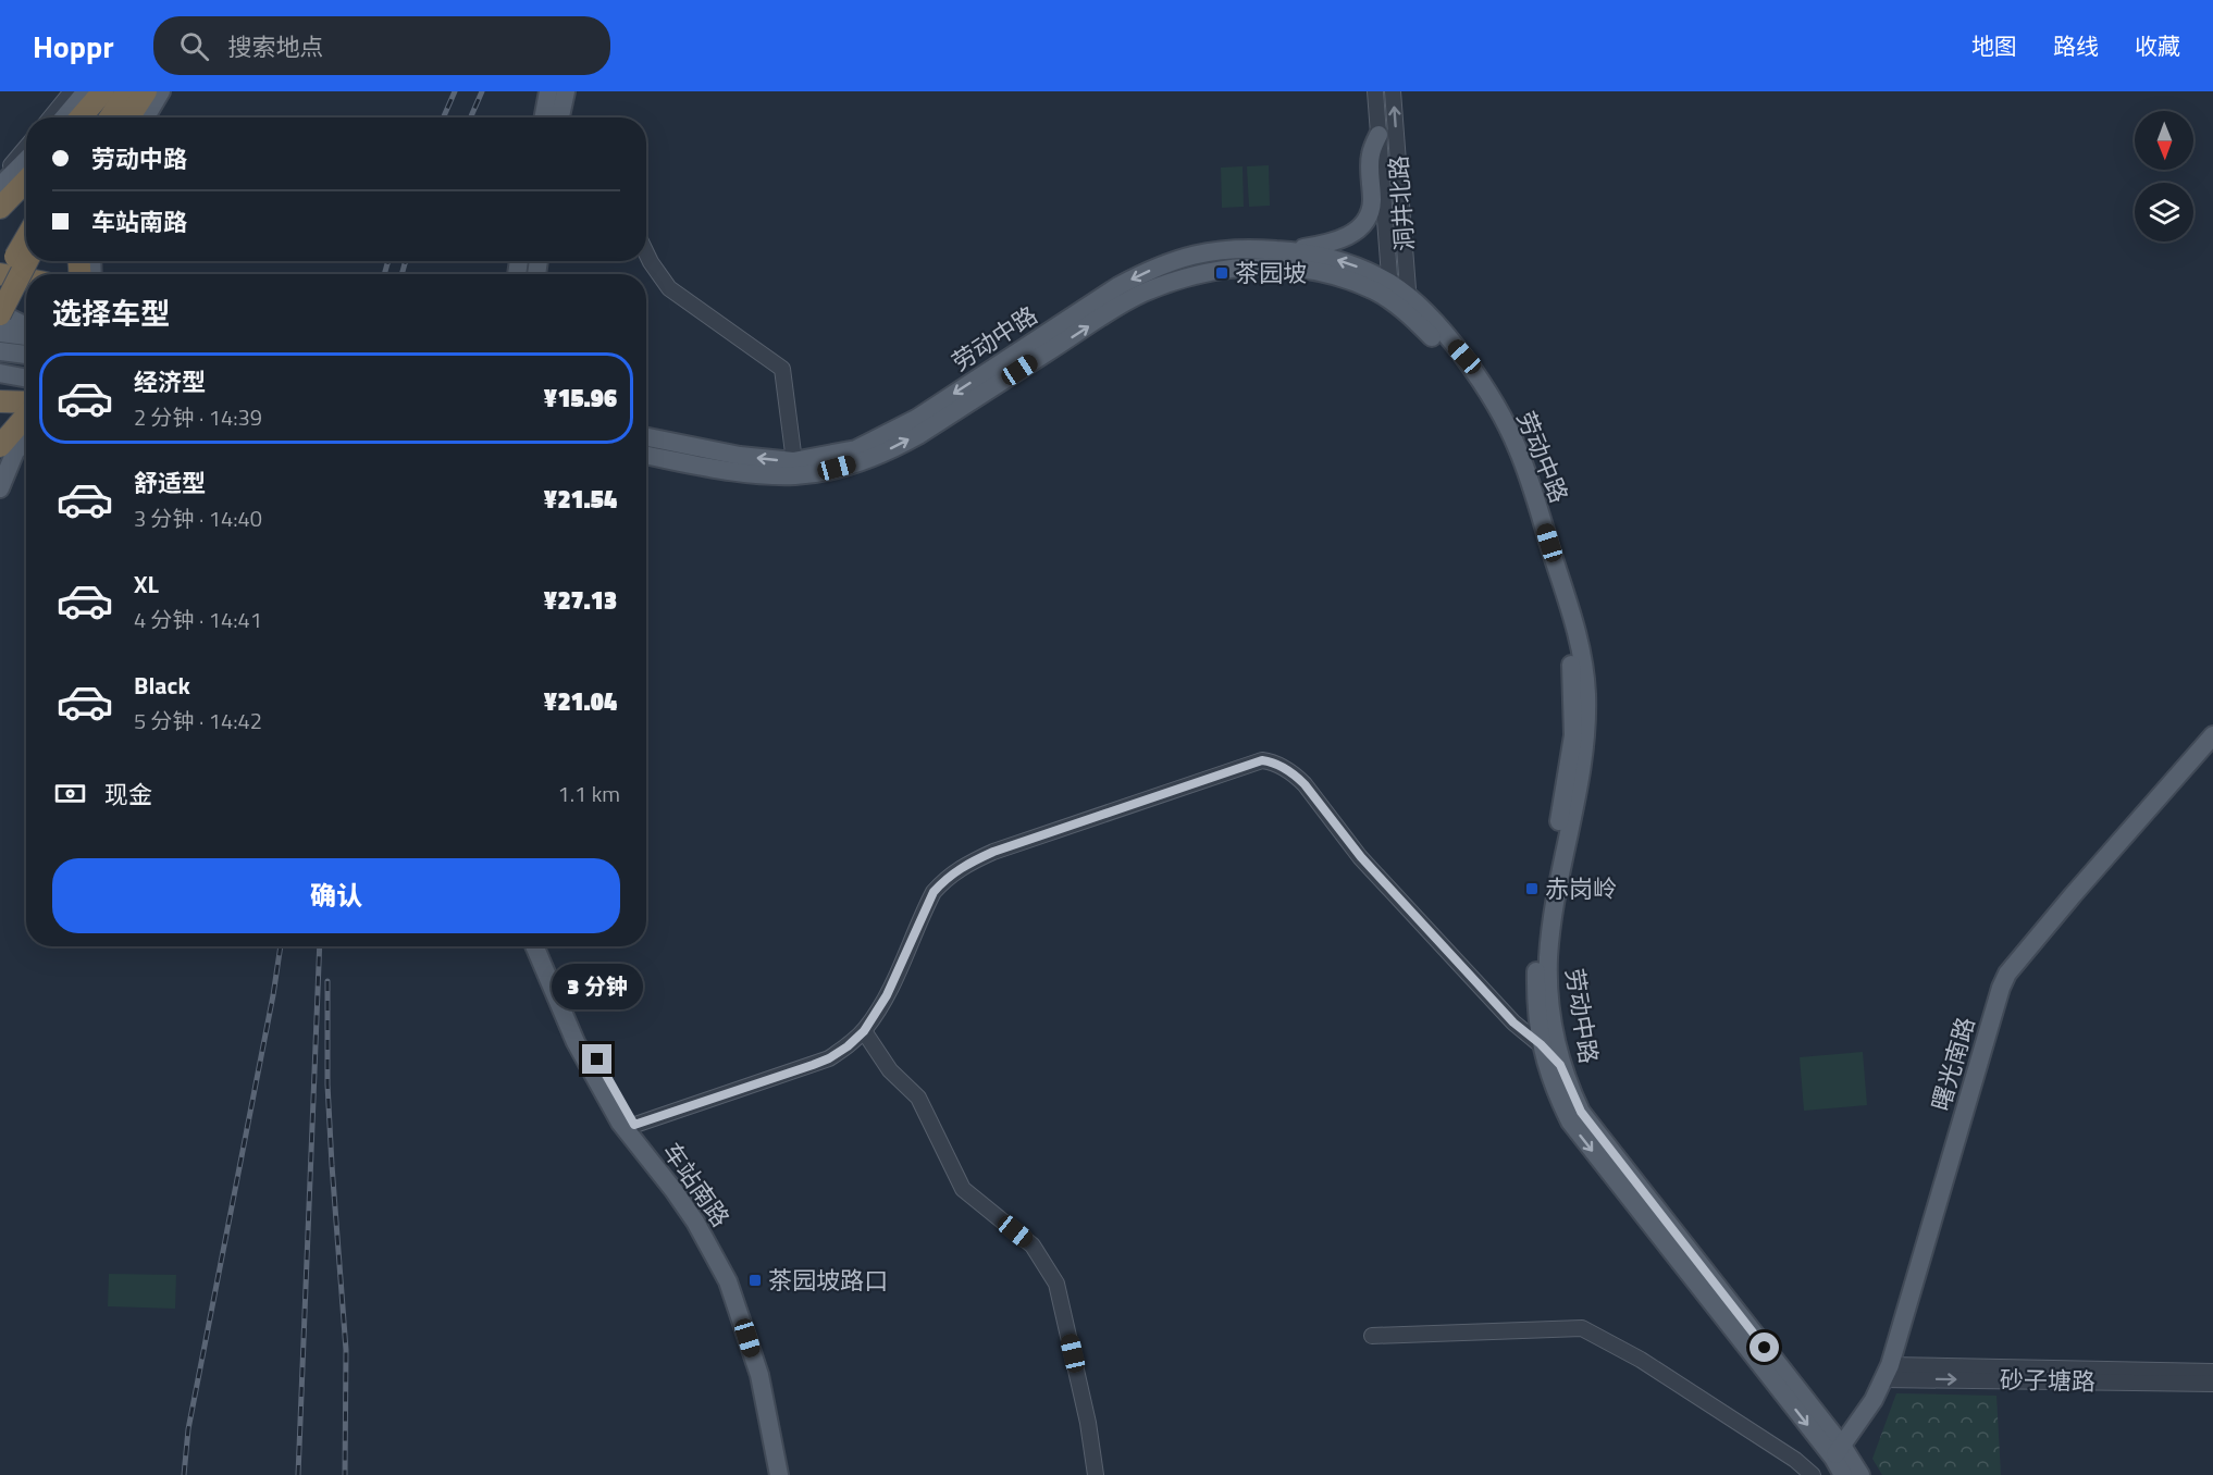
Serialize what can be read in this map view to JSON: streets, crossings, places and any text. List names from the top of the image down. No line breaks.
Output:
{"streets":{"main road":["劳动中路","曙光南路","车站南路"],"street":["洞井北路","砂子塘路"]},"crossings":[["洞井北路","劳动中路"],["劳动中路","曙光南路"],["曙光南路","砂子塘路"]],"places":{"transit":["茶园坡","赤岗岭","茶园坡路口"]},"north":"bottom","page":{"header":"Hoppr","search":"搜索地点","nav":["地图","路线","收藏"],"banner":["劳动中路","车站南路"],"heading":"选择车型","list":[{"name":"经济型","note":"2 分钟 · 14:39","value":"¥15.96"},{"name":"舒适型","note":"3 分钟 · 14:40","value":"¥21.54"},{"name":"XL","note":"4 分钟 · 14:41","value":"¥27.13"},{"name":"Black","note":"5 分钟 · 14:42","value":"¥21.04"}],"pay":["现金","1.1 km"],"buttons":"确认","bubble":"3 分钟"}}
